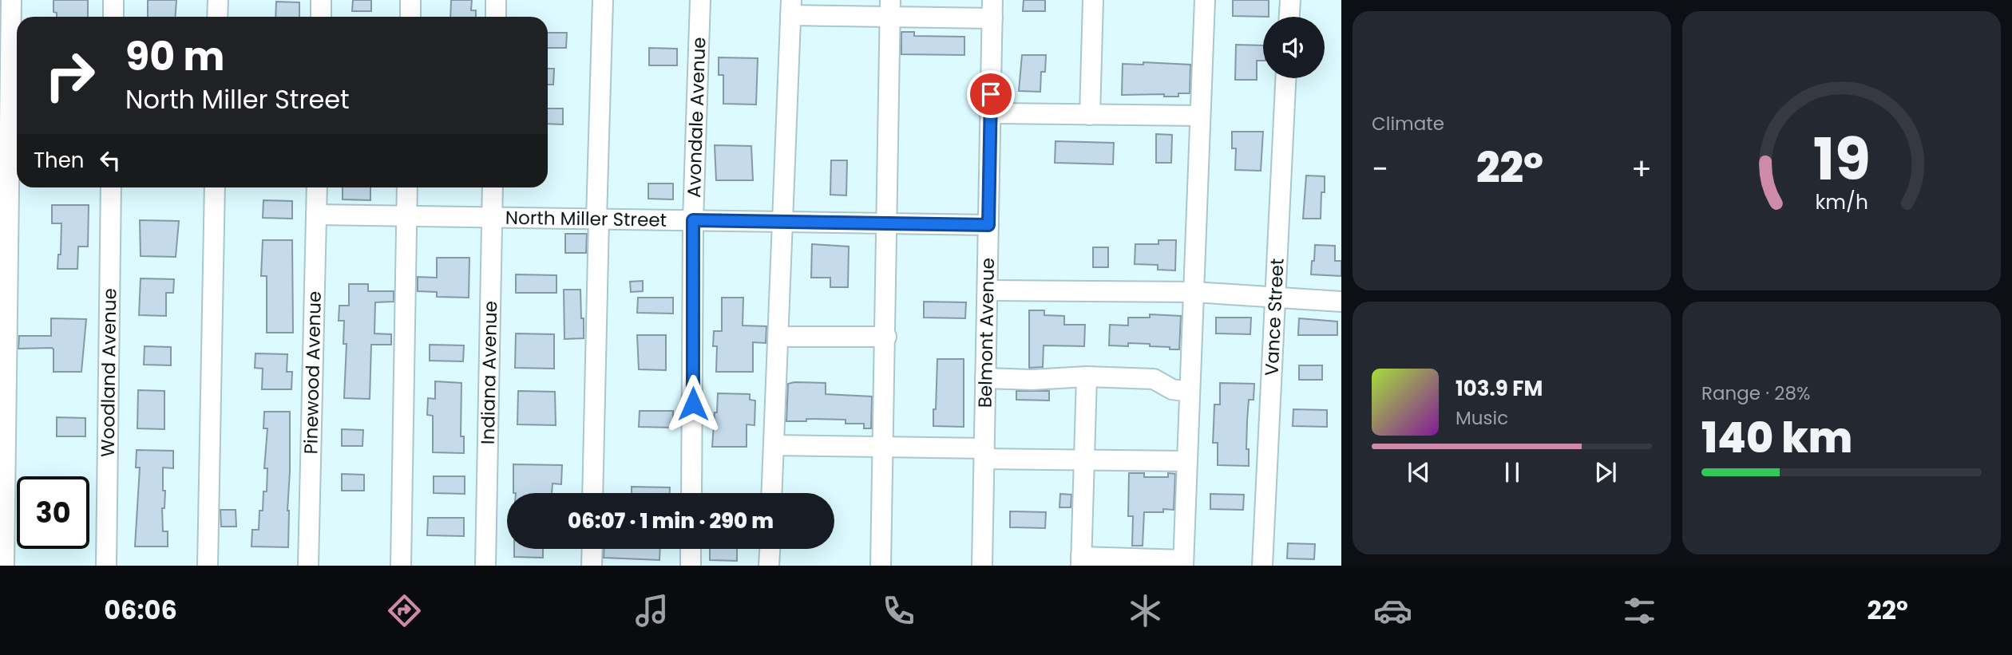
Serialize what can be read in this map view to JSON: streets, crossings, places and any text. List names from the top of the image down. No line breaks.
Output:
{"streets":{"street":["Avondale Avenue","North Miller Street","Vance Street","Belmont Avenue","Woodland Avenue","Pinewood Avenue","Indiana Avenue"]},"crossings":[["Avondale Avenue","North Miller Street"],["North Miller Street","Belmont Avenue"],["North Miller Street","Pinewood Avenue"],["North Miller Street","Indiana Avenue"]],"page":{"tile":["Climate",["Range · 28%","140 km"]],"turn":["90 m","North Miller Street"],"then":"Then","heat":["−","22°","+"],"song":["103.9 FM","Music"],"limit":"30","trip":"06:07 · 1 min · 290 m","tabs":["06:06","22°"],"gauge":["19","km/h"]}}
